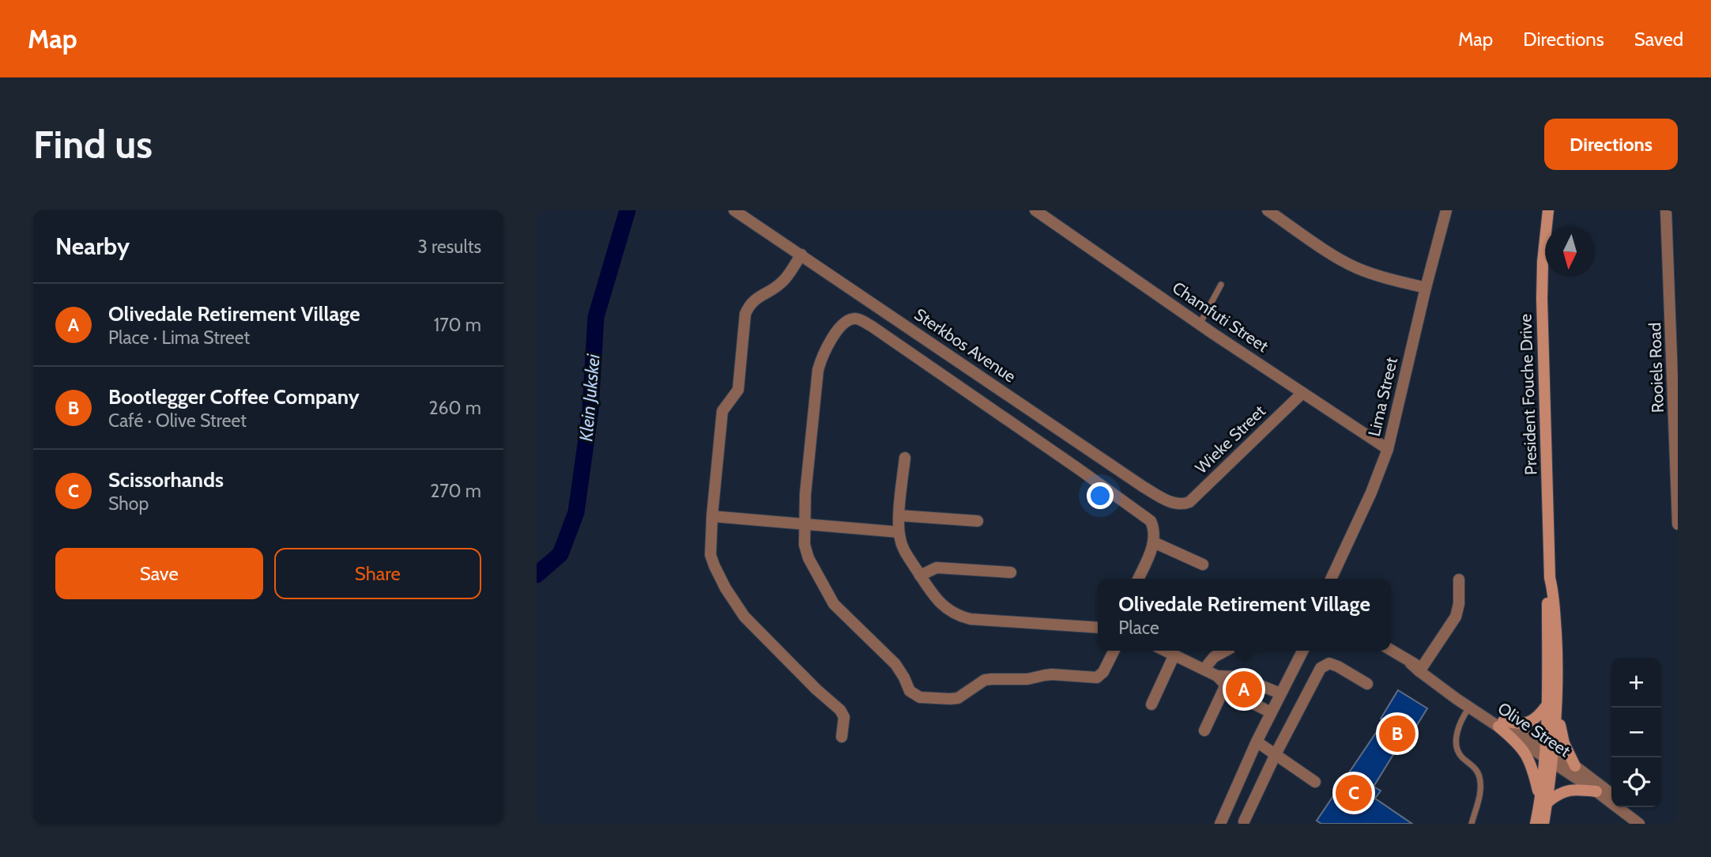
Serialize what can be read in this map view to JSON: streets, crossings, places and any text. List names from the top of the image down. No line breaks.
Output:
{"streets":{"street":["Chamfuti Street","Sterkbos Avenue","Rooiels Road","President Fouche Drive","Lima Street","Wieke Street","Olive Street"]},"crossings":[["Chamfuti Street","Lima Street"],["Chamfuti Street","Wieke Street"],["Sterkbos Avenue","Wieke Street"],["President Fouche Drive","Olive Street"]],"water":["Klein Jukskei"],"north":"bottom","page":{"header":"Map","nav":["Map","Directions","Saved"],"buttons":["Directions",["Save","Share"]],"title":"Find us","heading":["Nearby","3 results"],"list":[{"mark":"A","name":"Olivedale Retirement Village","note":"Place · Lima Street","value":"170 m"},{"mark":"B","name":"Bootlegger Coffee Company","note":"Café · Olive Street","value":"260 m"},{"mark":"C","name":"Scissorhands","note":"Shop","value":"270 m"}],"popup":["Olivedale Retirement Village","Place"],"map_buttons":["+","−"],"pins":["A","B","C"]}}
